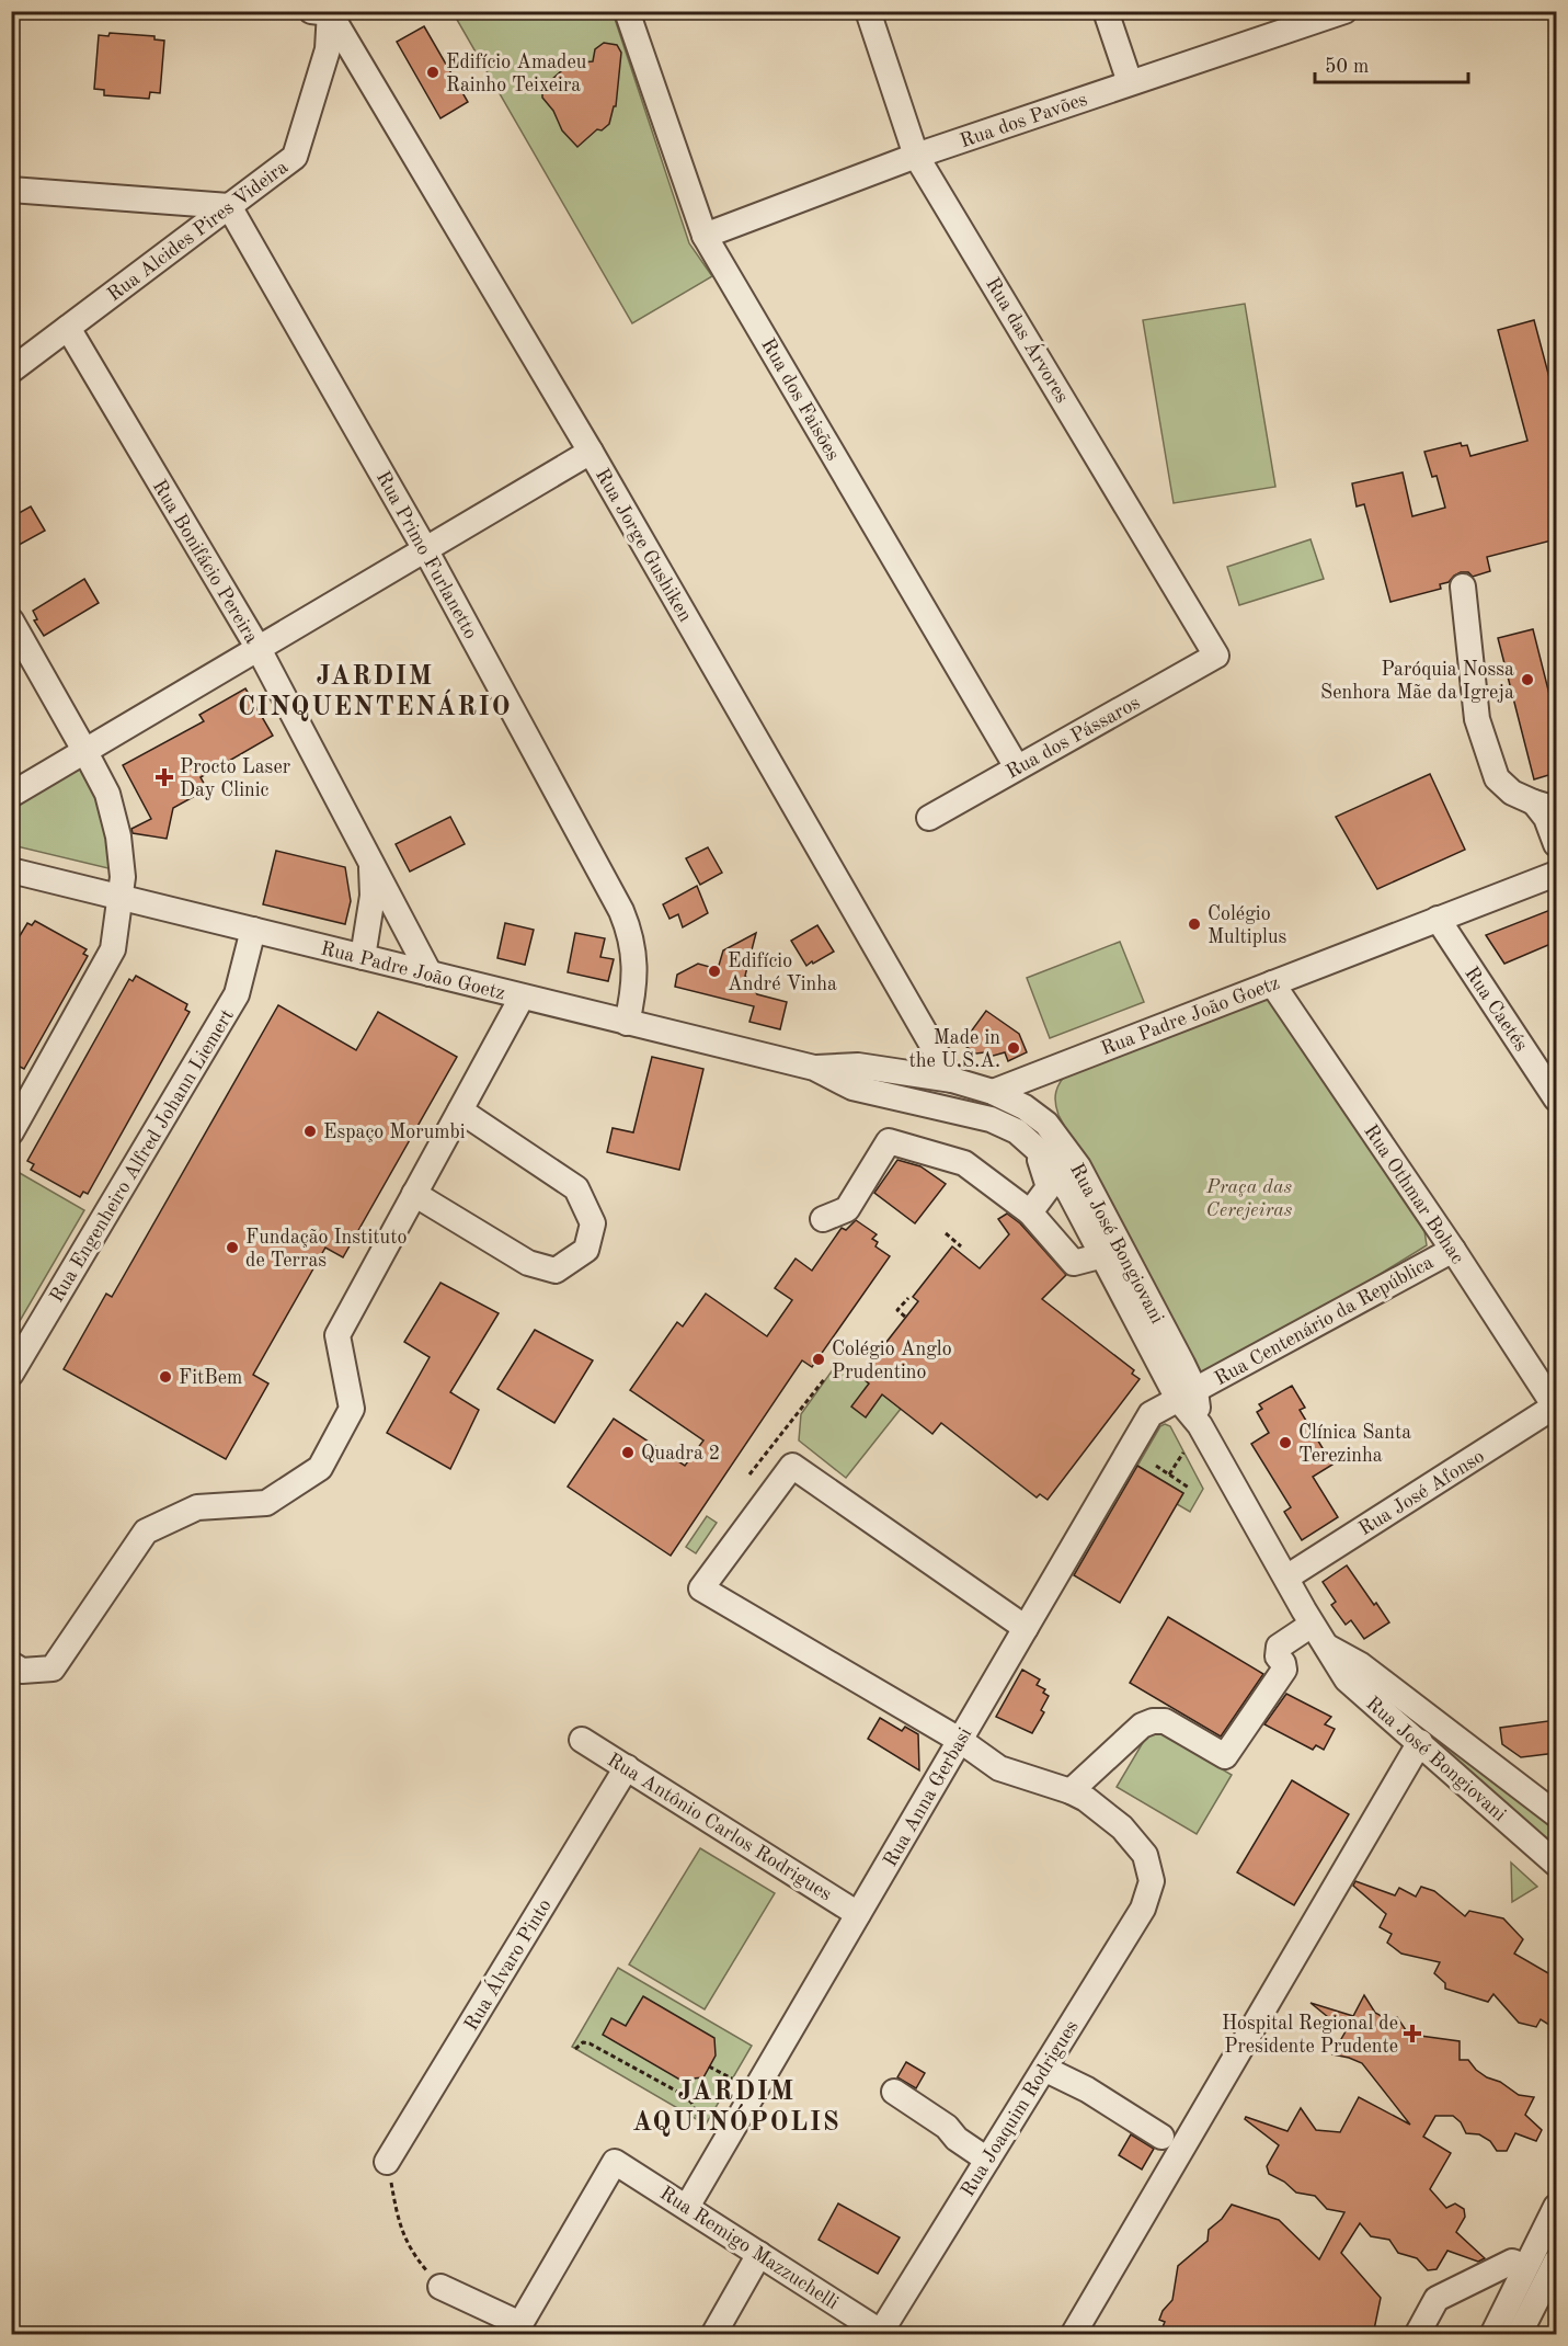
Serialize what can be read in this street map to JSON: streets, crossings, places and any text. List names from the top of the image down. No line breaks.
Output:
{"streets":{"street":["Rua dos Pavões","Rua Alcides Pires Videira","Rua das Árvores","Rua dos Faisões","Rua Jorge Gushiken","Rua Primo Furlanetto","Rua Bonifácio Pereira","Rua dos Pássaros","Rua Padre João Goetz","Rua Caetés","Rua Engenheiro Alfred Johann Liemert","Rua Othmar Bohac","Rua José Bongiovani","Rua Centenário da República","Rua José Afonso","Rua Anna Gerbasi","Rua Antônio Carlos Rodrigues","Rua Álvaro Pinto","Rua Joaquim Rodrigues","Rua Remigo Mazzuchelli"]},"crossings":[["Rua dos Pavões","Rua das Árvores"],["Rua dos Pavões","Rua dos Faisões"],["Rua Alcides Pires Videira","Rua Jorge Gushiken"],["Rua Alcides Pires Videira","Rua Primo Furlanetto"],["Rua Alcides Pires Videira","Rua Bonifácio Pereira"],["Rua das Árvores","Rua dos Pássaros"],["Rua dos Faisões","Rua dos Pássaros"],["Rua Jorge Gushiken","Rua Padre João Goetz"],["Rua Primo Furlanetto","Rua Padre João Goetz"],["Rua Bonifácio Pereira","Rua Padre João Goetz"],["Rua Padre João Goetz","Rua Caetés"],["Rua Padre João Goetz","Rua Engenheiro Alfred Johann Liemert"],["Rua Padre João Goetz","Rua Othmar Bohac"],["Rua Padre João Goetz","Rua José Bongiovani"],["Rua Othmar Bohac","Rua Centenário da República"],["Rua Othmar Bohac","Rua José Afonso"],["Rua José Bongiovani","Rua Centenário da República"],["Rua José Bongiovani","Rua José Afonso"],["Rua José Bongiovani","Rua Anna Gerbasi"],["Rua Centenário da República","Rua Anna Gerbasi"],["Rua Anna Gerbasi","Rua Antônio Carlos Rodrigues"],["Rua Anna Gerbasi","Rua Remigo Mazzuchelli"],["Rua Antônio Carlos Rodrigues","Rua Álvaro Pinto"],["Rua Joaquim Rodrigues","Rua Remigo Mazzuchelli"]],"districts":["JARDIM CINQUENTENÁRIO","JARDIM AQUINÓPOLIS"],"parks":["Praça das Cerejeiras"],"places":{"other":["Edifício Amadeu Rainho Teixeira","Paróquia Nossa Senhora Mãe da Igreja","Colégio Multiplus","Edifício André Vinha","Made in the U.S.A.","Espaço Morumbi","Fundação Instituto de Terras","Colégio Anglo Prudentino","FitBem","Clínica Santa Terezinha","Quadra 2"],"health":["Procto Laser Day Clinic","Hospital Regional de Presidente Prudente"]},"scale_bar":"50 m"}
